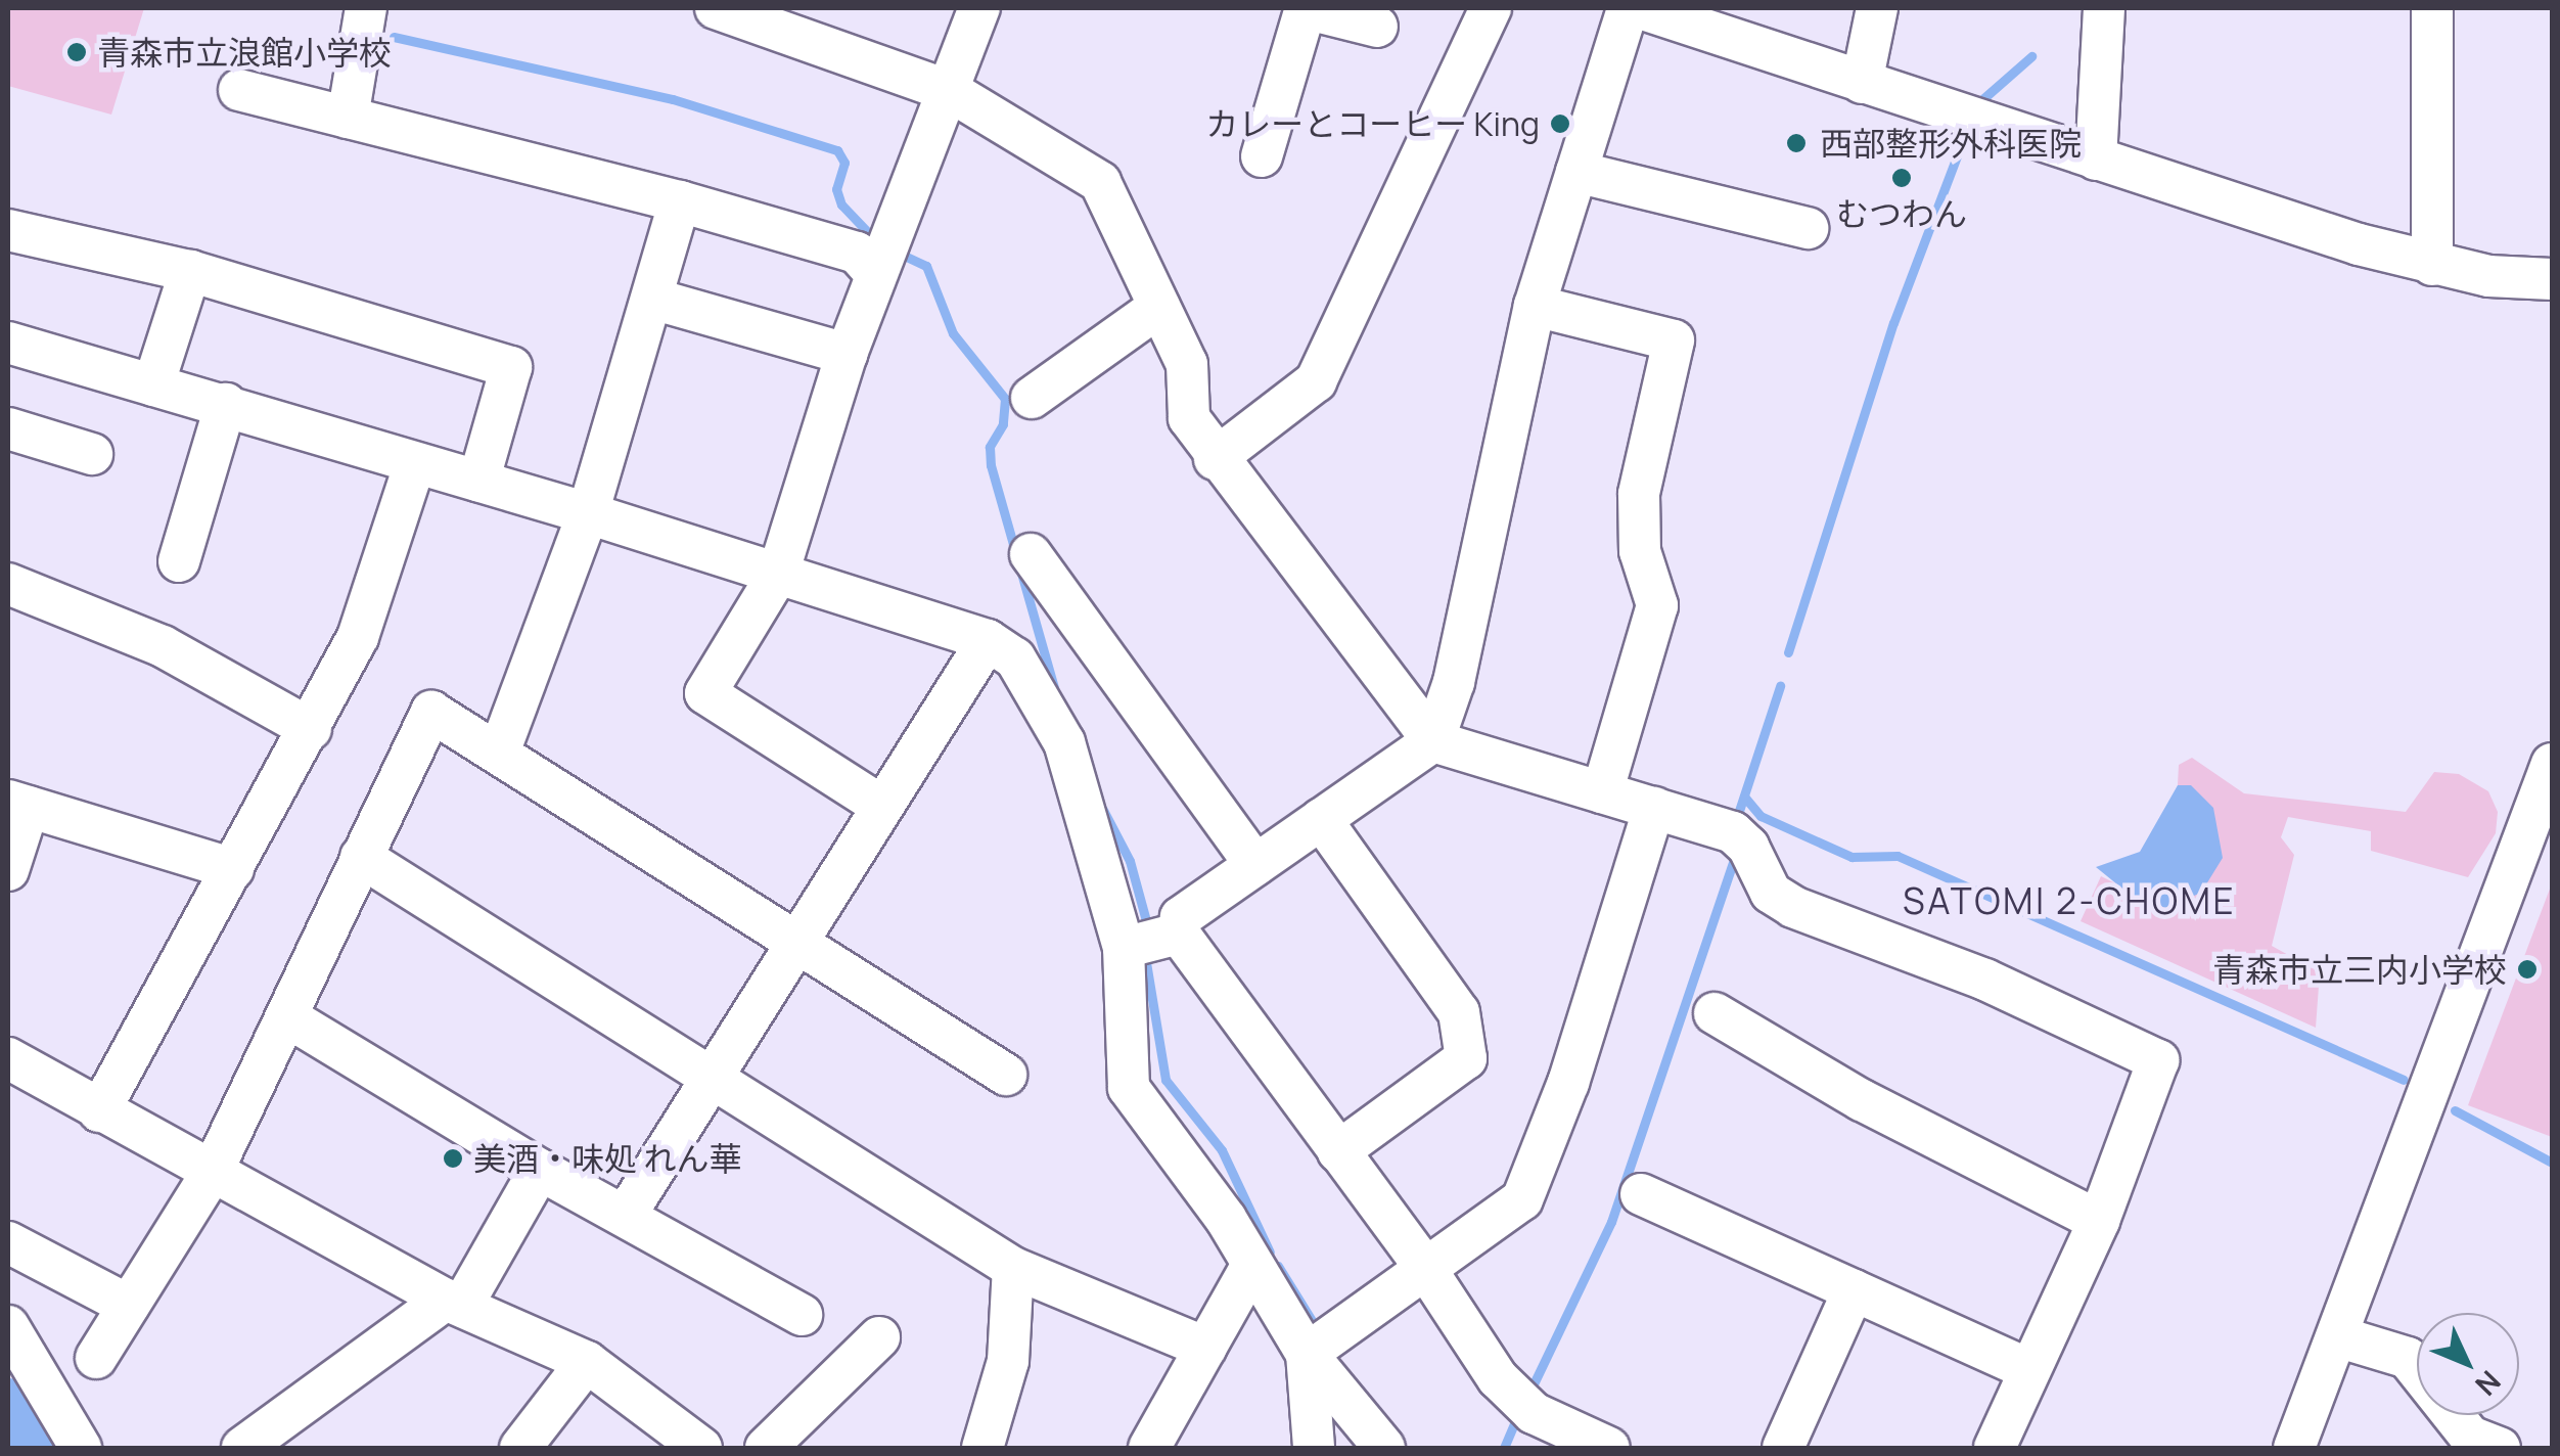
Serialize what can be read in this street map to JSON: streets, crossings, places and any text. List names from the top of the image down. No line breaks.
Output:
{"districts":["SATOMI 2-CHOME"],"places":["青森市立浪館小学校","カレーとコーヒー King","西部整形外科医院","むつわん","青森市立三内小学校","美酒・味処 れん華"],"north":"bottom right"}
